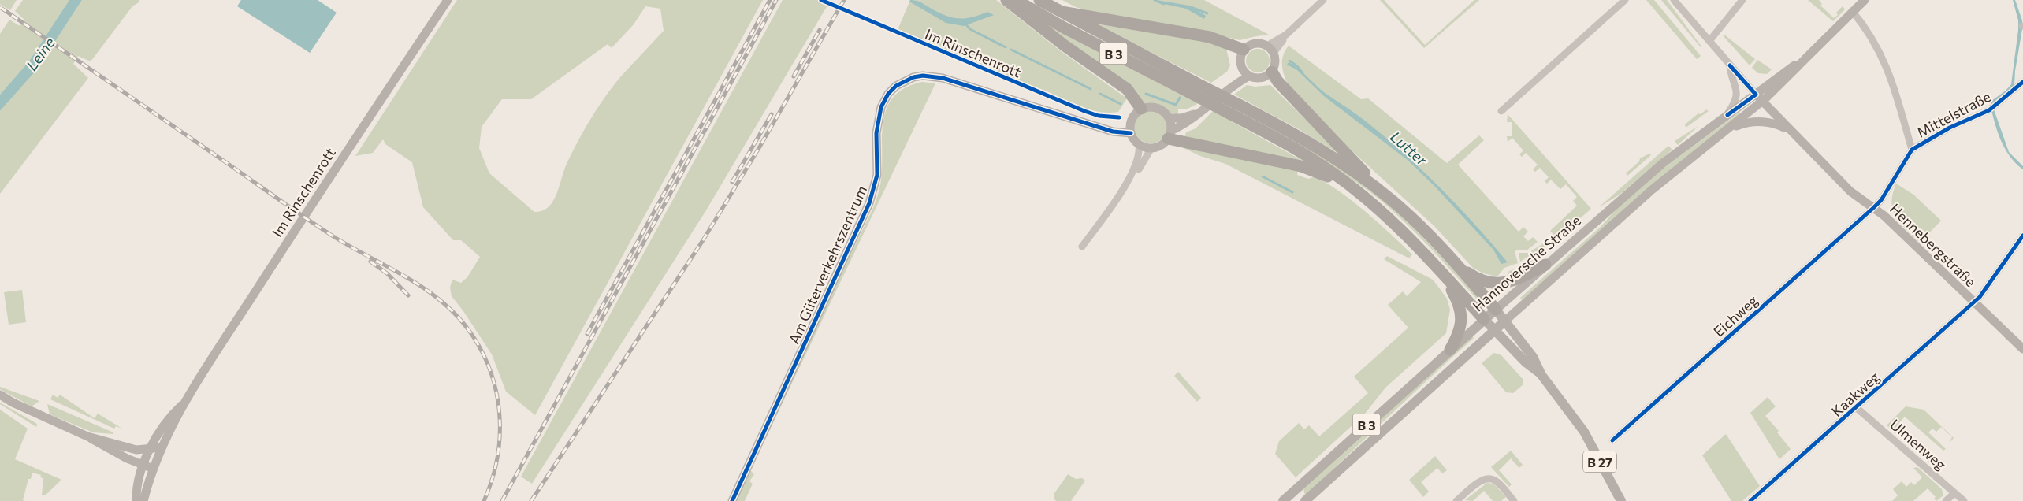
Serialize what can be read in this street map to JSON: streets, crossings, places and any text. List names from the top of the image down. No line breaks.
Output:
{"streets":{"highway":["B 3","B 27"],"main road":["Hannoversche Straße"],"street":["Im Rinschenrott","Mittelstraße","Hennebergstraße","Am Güterverkehrszentrum","Eichweg","Kaakweg","Ulmenweg"]},"crossings":[["B 3","Hannoversche Straße"],["B 3","B 27"],["Mittelstraße","Hennebergstraße"],["Mittelstraße","Eichweg"],["Hennebergstraße","Hannoversche Straße"],["Hennebergstraße","Eichweg"],["Hennebergstraße","Kaakweg"],["Hannoversche Straße","B 27"],["Kaakweg","Ulmenweg"]],"water":["Leine","Lutter"]}
